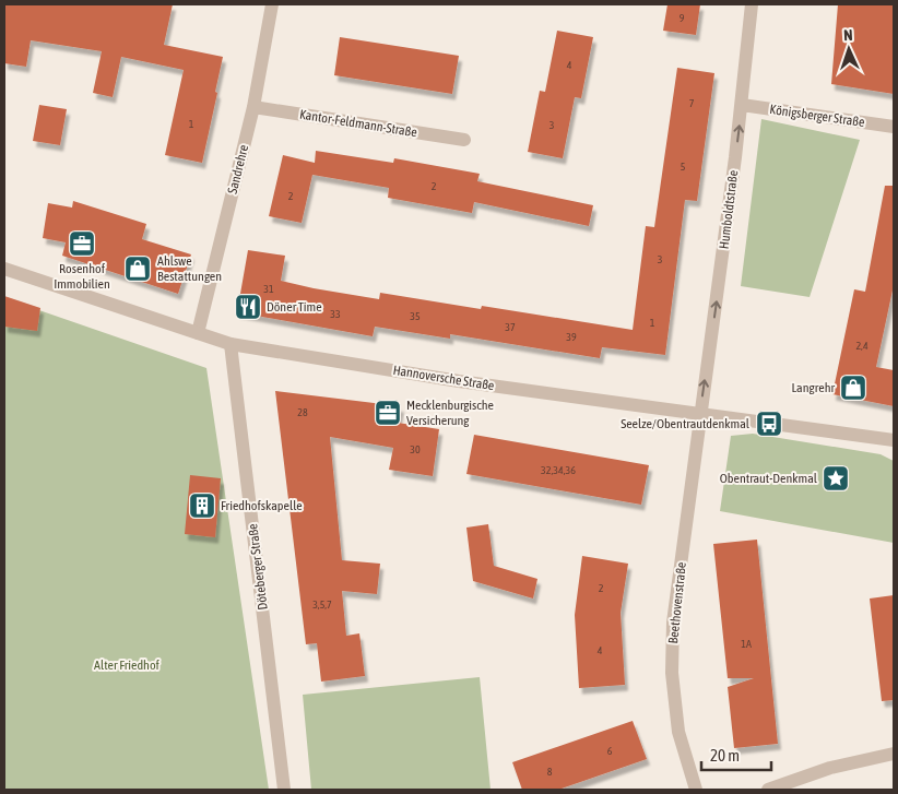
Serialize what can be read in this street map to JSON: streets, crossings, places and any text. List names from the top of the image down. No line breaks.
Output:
{"streets":{"street":["Königsberger Straße","Kantor-Feldmann-Straße","Sandrehre","Humboldtstraße","Hannoversche Straße","Döteberger Straße","Beethovenstraße"]},"crossings":[["Königsberger Straße","Humboldtstraße"],["Kantor-Feldmann-Straße","Sandrehre"],["Sandrehre","Hannoversche Straße"],["Humboldtstraße","Hannoversche Straße"],["Humboldtstraße","Beethovenstraße"],["Hannoversche Straße","Döteberger Straße"],["Hannoversche Straße","Beethovenstraße"]],"one_way":["Humboldtstraße"],"parks":["Alter Friedhof"],"places":{"office":["Rosenhof Immobilien","Mecklenburgische Versicherung"],"shop":["Ahlswe Bestattungen","Langrehr"],"restaurant":["Döner Time"],"bus stop":["Seelze/Obentrautdenkmal"],"place":["Obentraut-Denkmal"],"building":["Friedhofskapelle"]},"house_numbers":["9","4","7","1","3","5","2","2","3","31","33","35","1","37","39","2,4","28","30","32,34,36","2","3,5,7","1A","4","6","8"],"scale_bar":"20 m","north":"top"}
